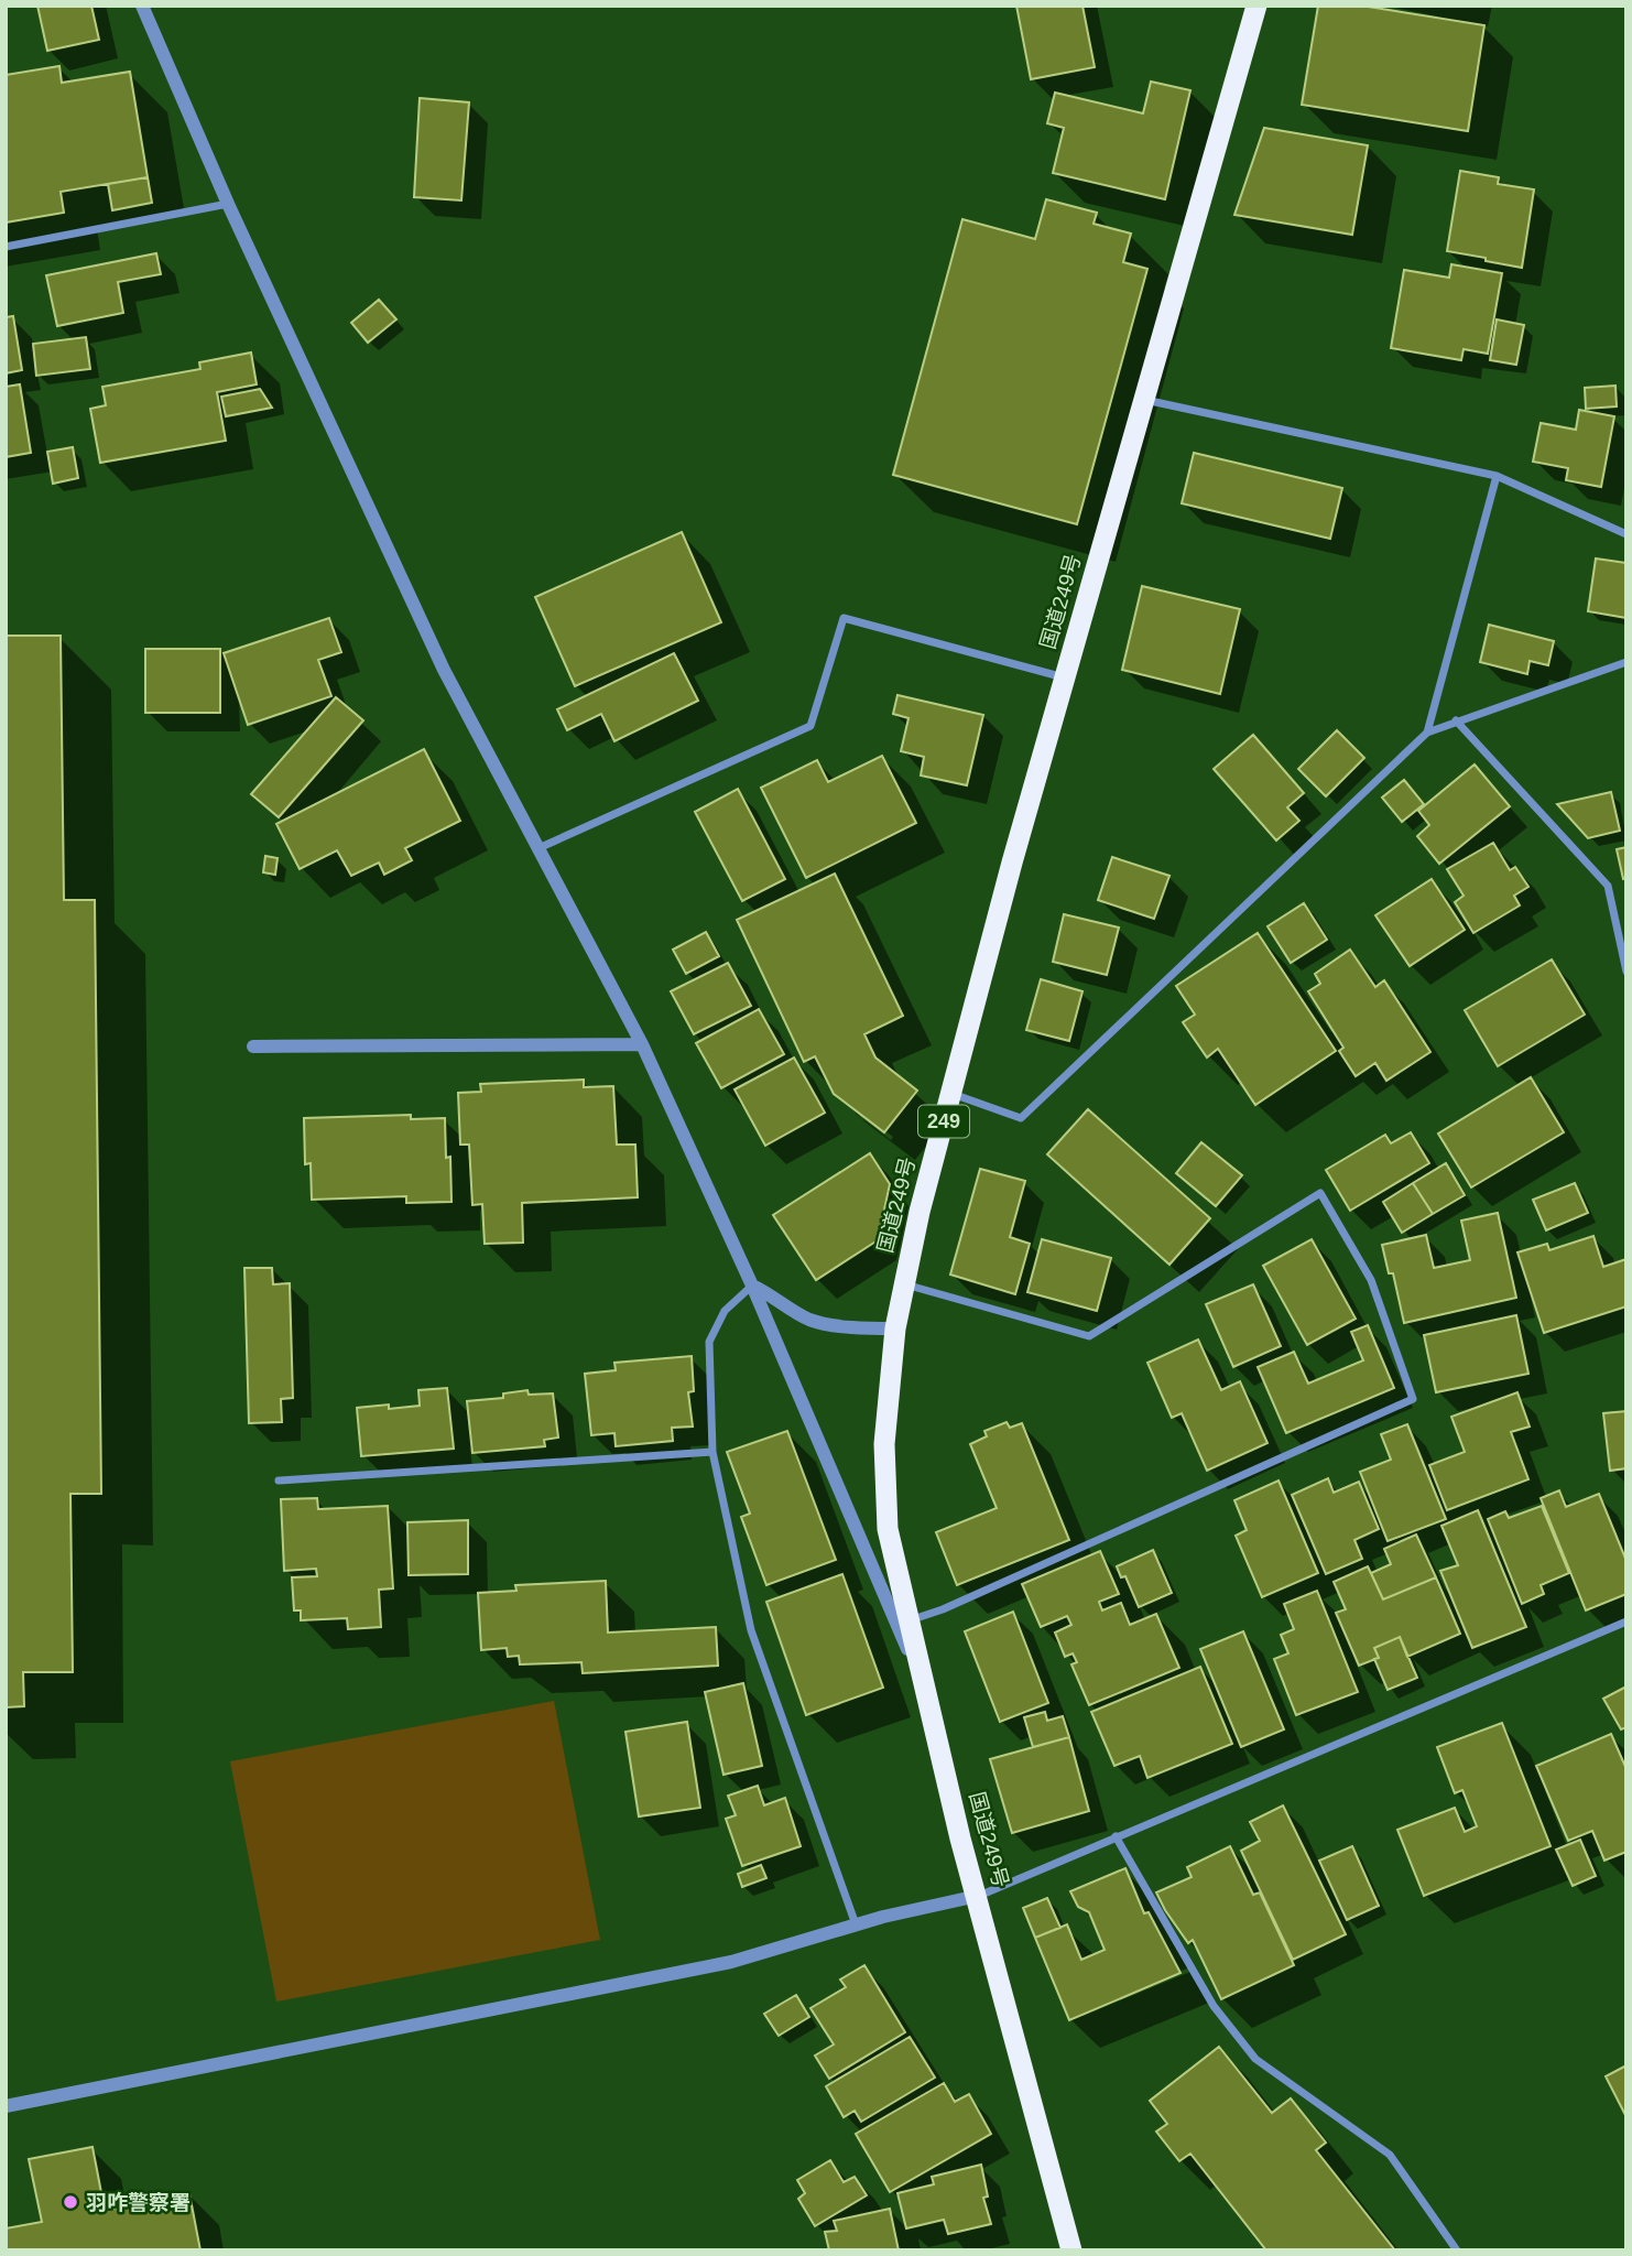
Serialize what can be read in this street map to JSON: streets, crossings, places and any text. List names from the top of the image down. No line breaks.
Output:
{"streets":{"highway":["国道249号","249"]},"places":["羽咋警察署"]}
